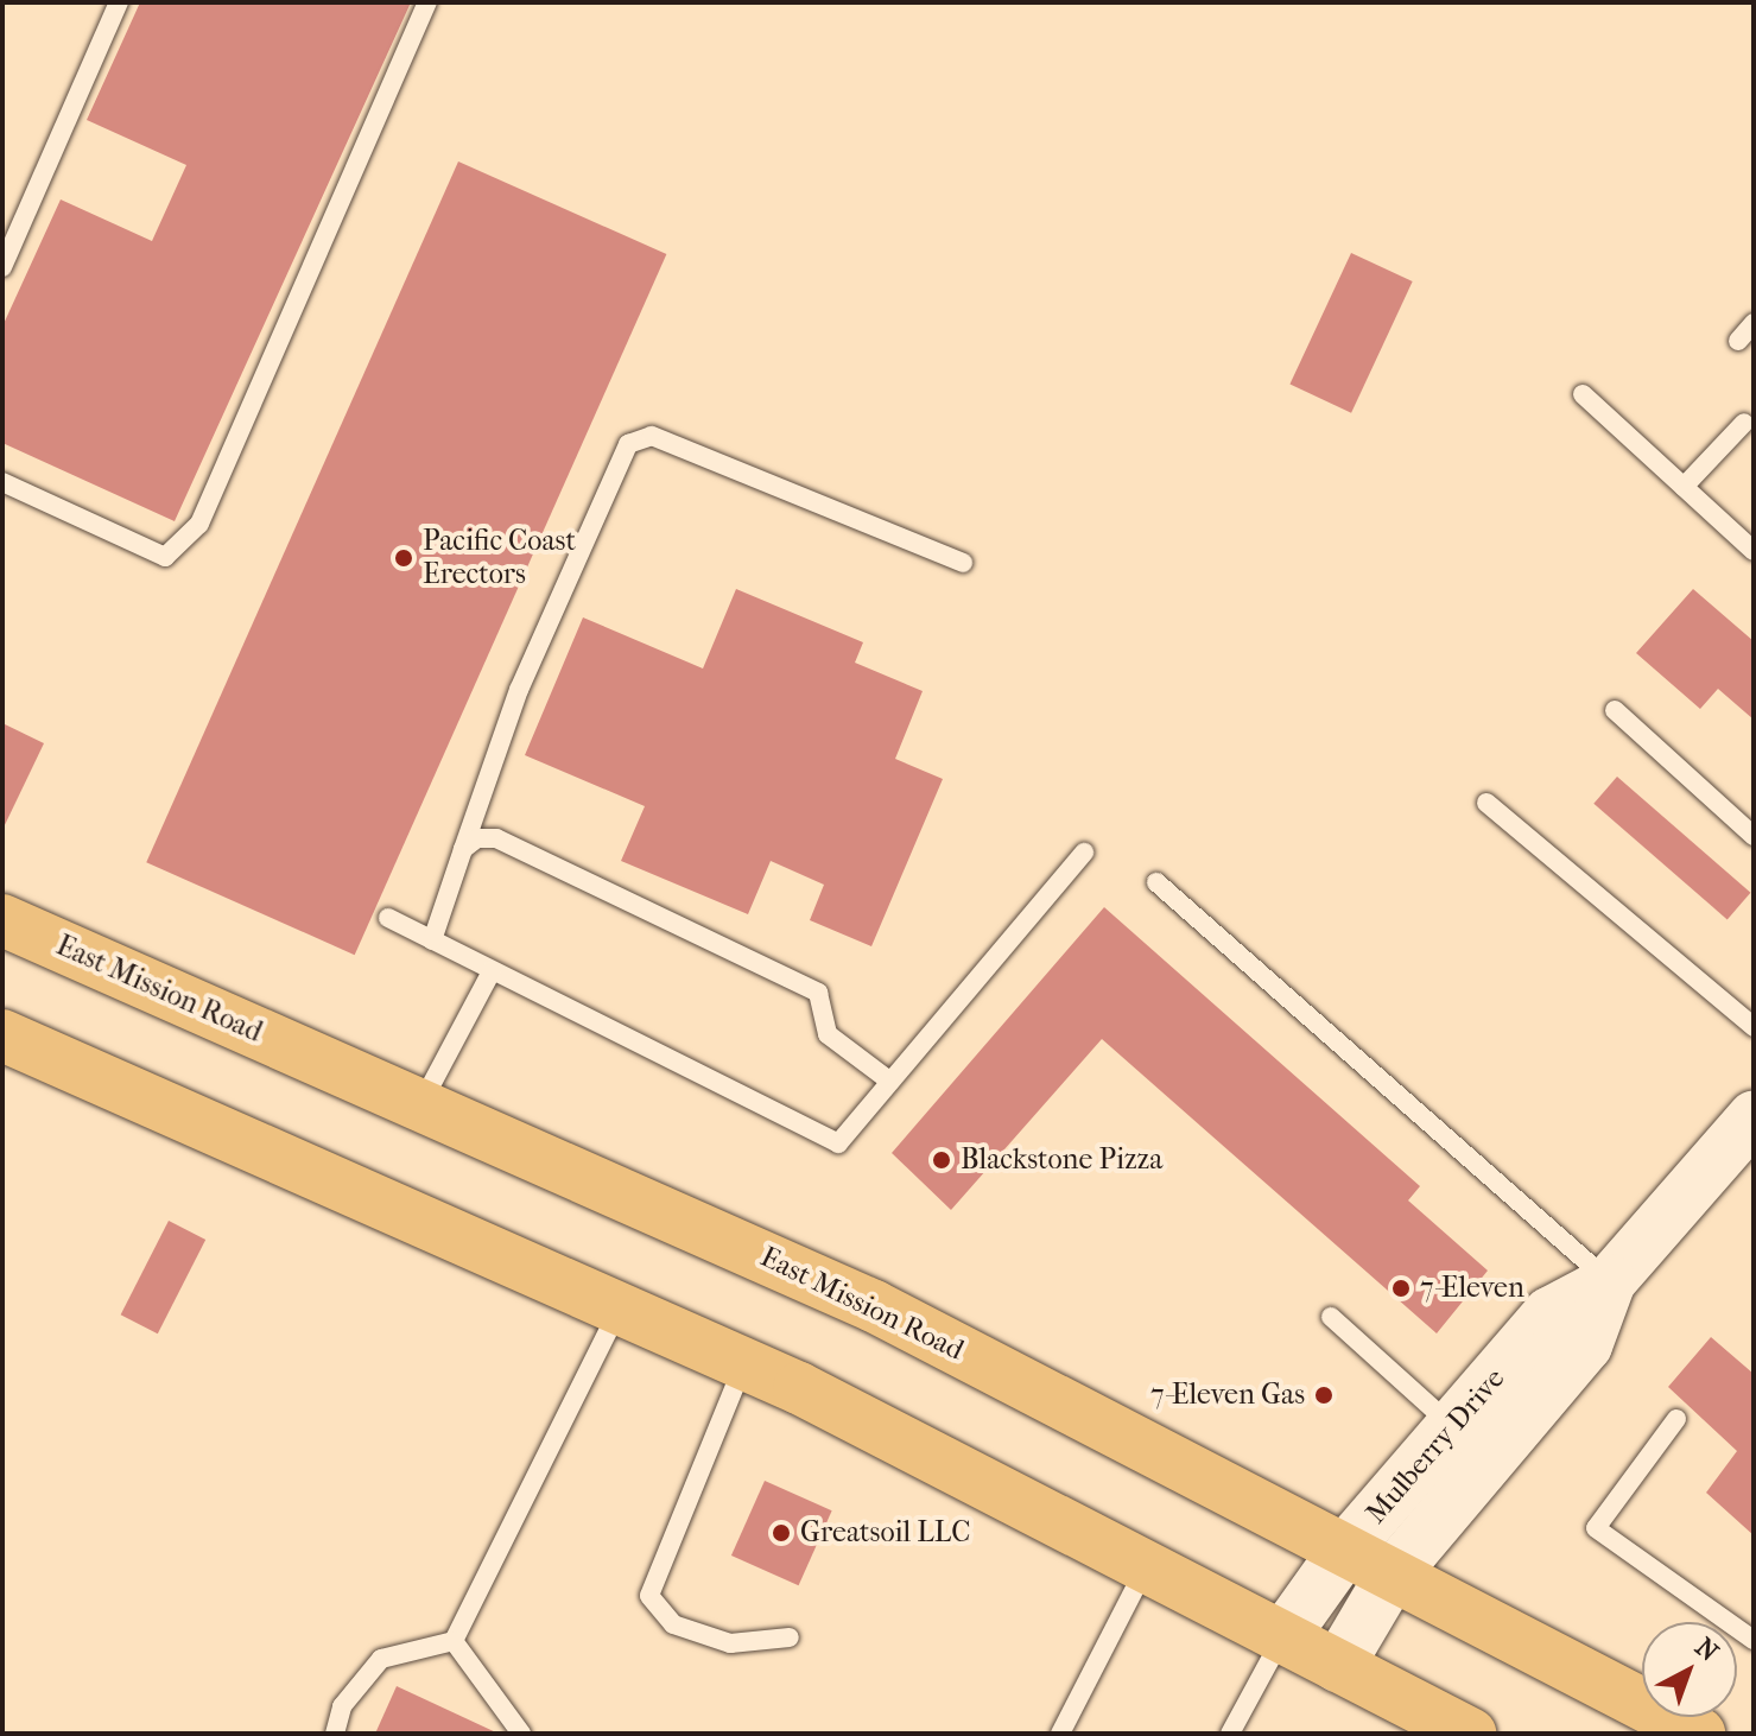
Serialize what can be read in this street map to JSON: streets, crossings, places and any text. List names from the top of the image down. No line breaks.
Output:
{"streets":{"main road":["East Mission Road","Mulberry Drive"]},"crossings":[["East Mission Road","Mulberry Drive"]],"places":["Pacific Coast Erectors","Blackstone Pizza","7-Eleven","7-Eleven Gas","Greatsoil LLC"],"north":"top right"}
